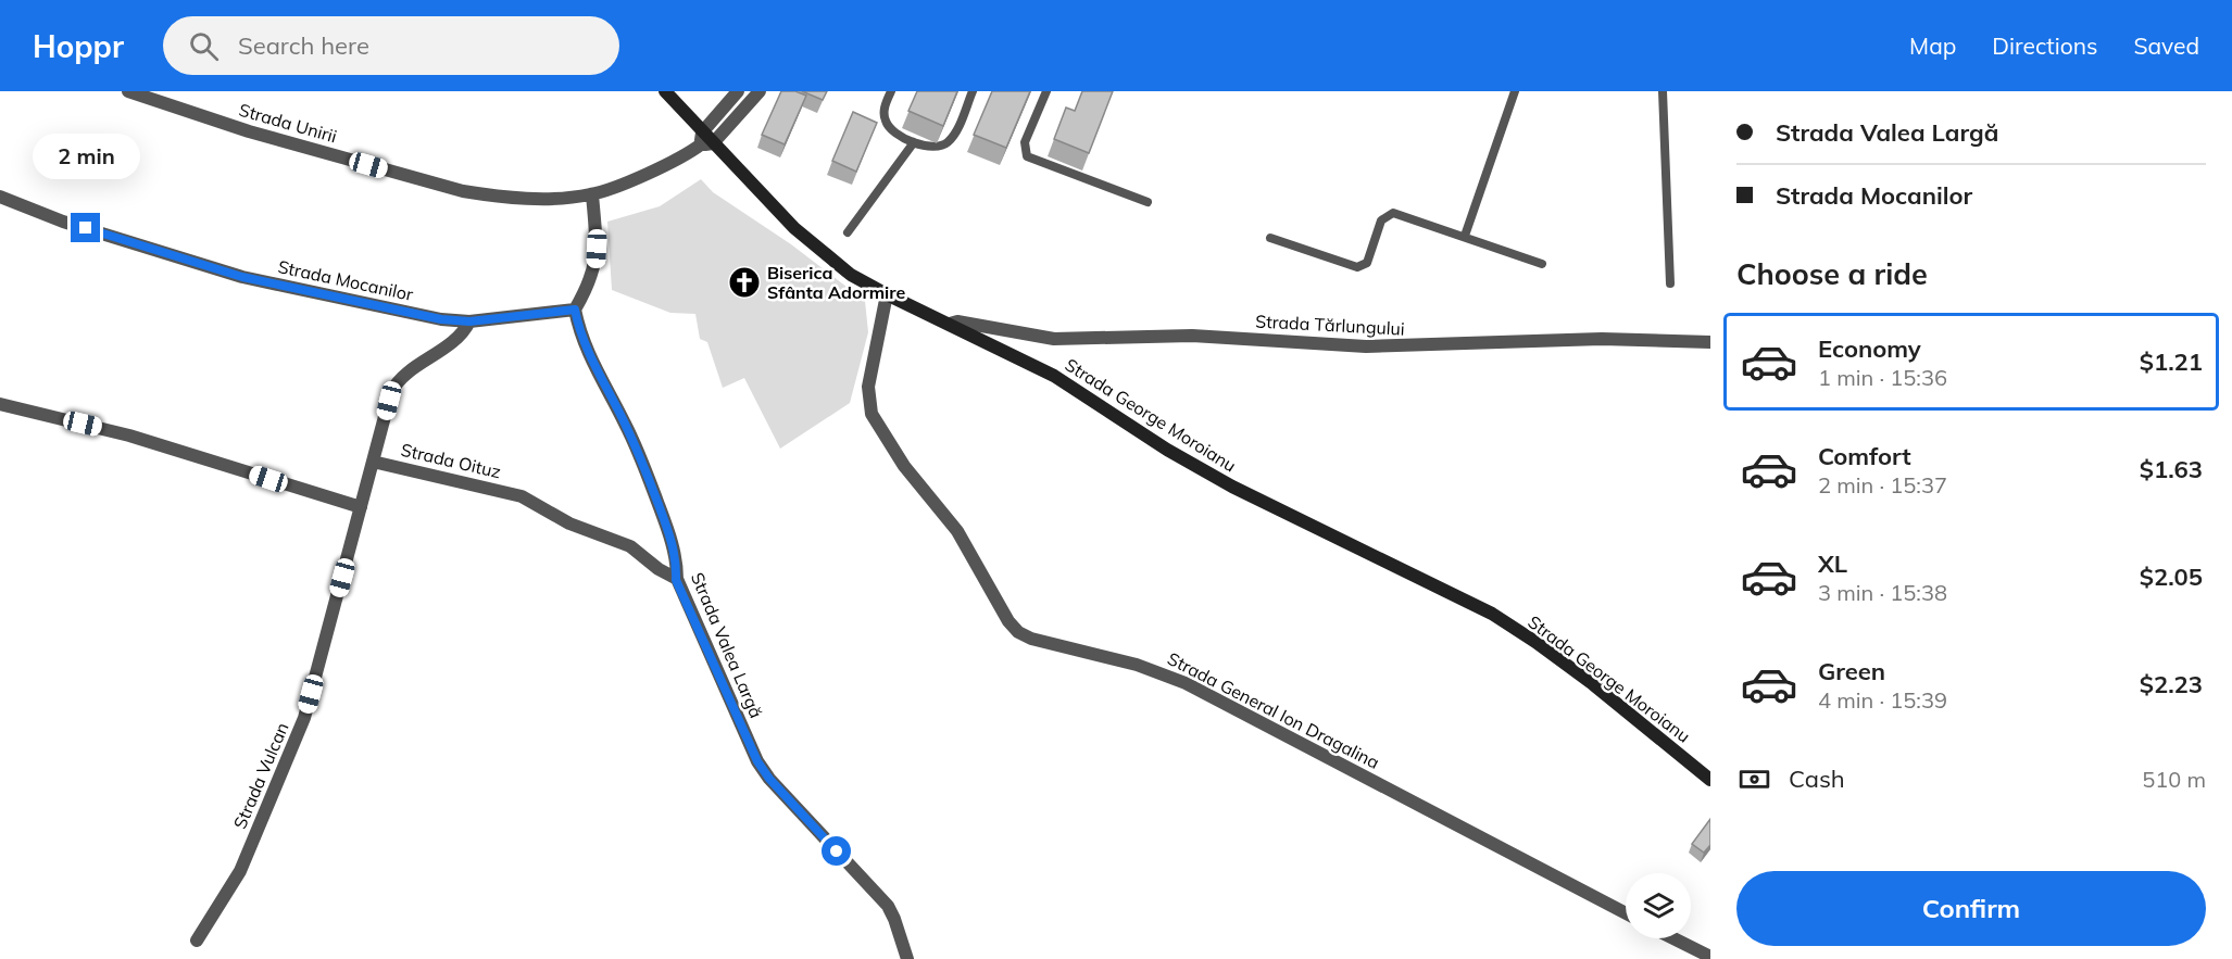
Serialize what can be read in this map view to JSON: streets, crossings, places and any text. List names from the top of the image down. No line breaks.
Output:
{"streets":{"main road":["Strada George Moroianu"],"street":["Strada Unirii","Strada Mocanilor","Strada Tărlungului","Strada Oituz","Strada Valea Largă","Strada General Ion Dragalina","Strada Vulcan"]},"crossings":[["Strada Mocanilor","Strada Oituz"],["Strada Mocanilor","Strada Valea Largă"],["Strada Tărlungului","Strada George Moroianu"],["Strada George Moroianu","Strada General Ion Dragalina"],["Strada Oituz","Strada Valea Largă"],["Strada Oituz","Strada Vulcan"]],"places":{"church":["Biserica Sfânta Adormire"]},"page":{"header":"Hoppr","search":"Search here","nav":["Map","Directions","Saved"],"banner":["Strada Valea Largă","Strada Mocanilor"],"bubble":"2 min","heading":"Choose a ride","list":[{"name":"Economy","note":"1 min · 15:36","value":"$1.21"},{"name":"Comfort","note":"2 min · 15:37","value":"$1.63"},{"name":"XL","note":"3 min · 15:38","value":"$2.05"},{"name":"Green","note":"4 min · 15:39","value":"$2.23"}],"pay":["Cash","510 m"],"buttons":"Confirm"}}
